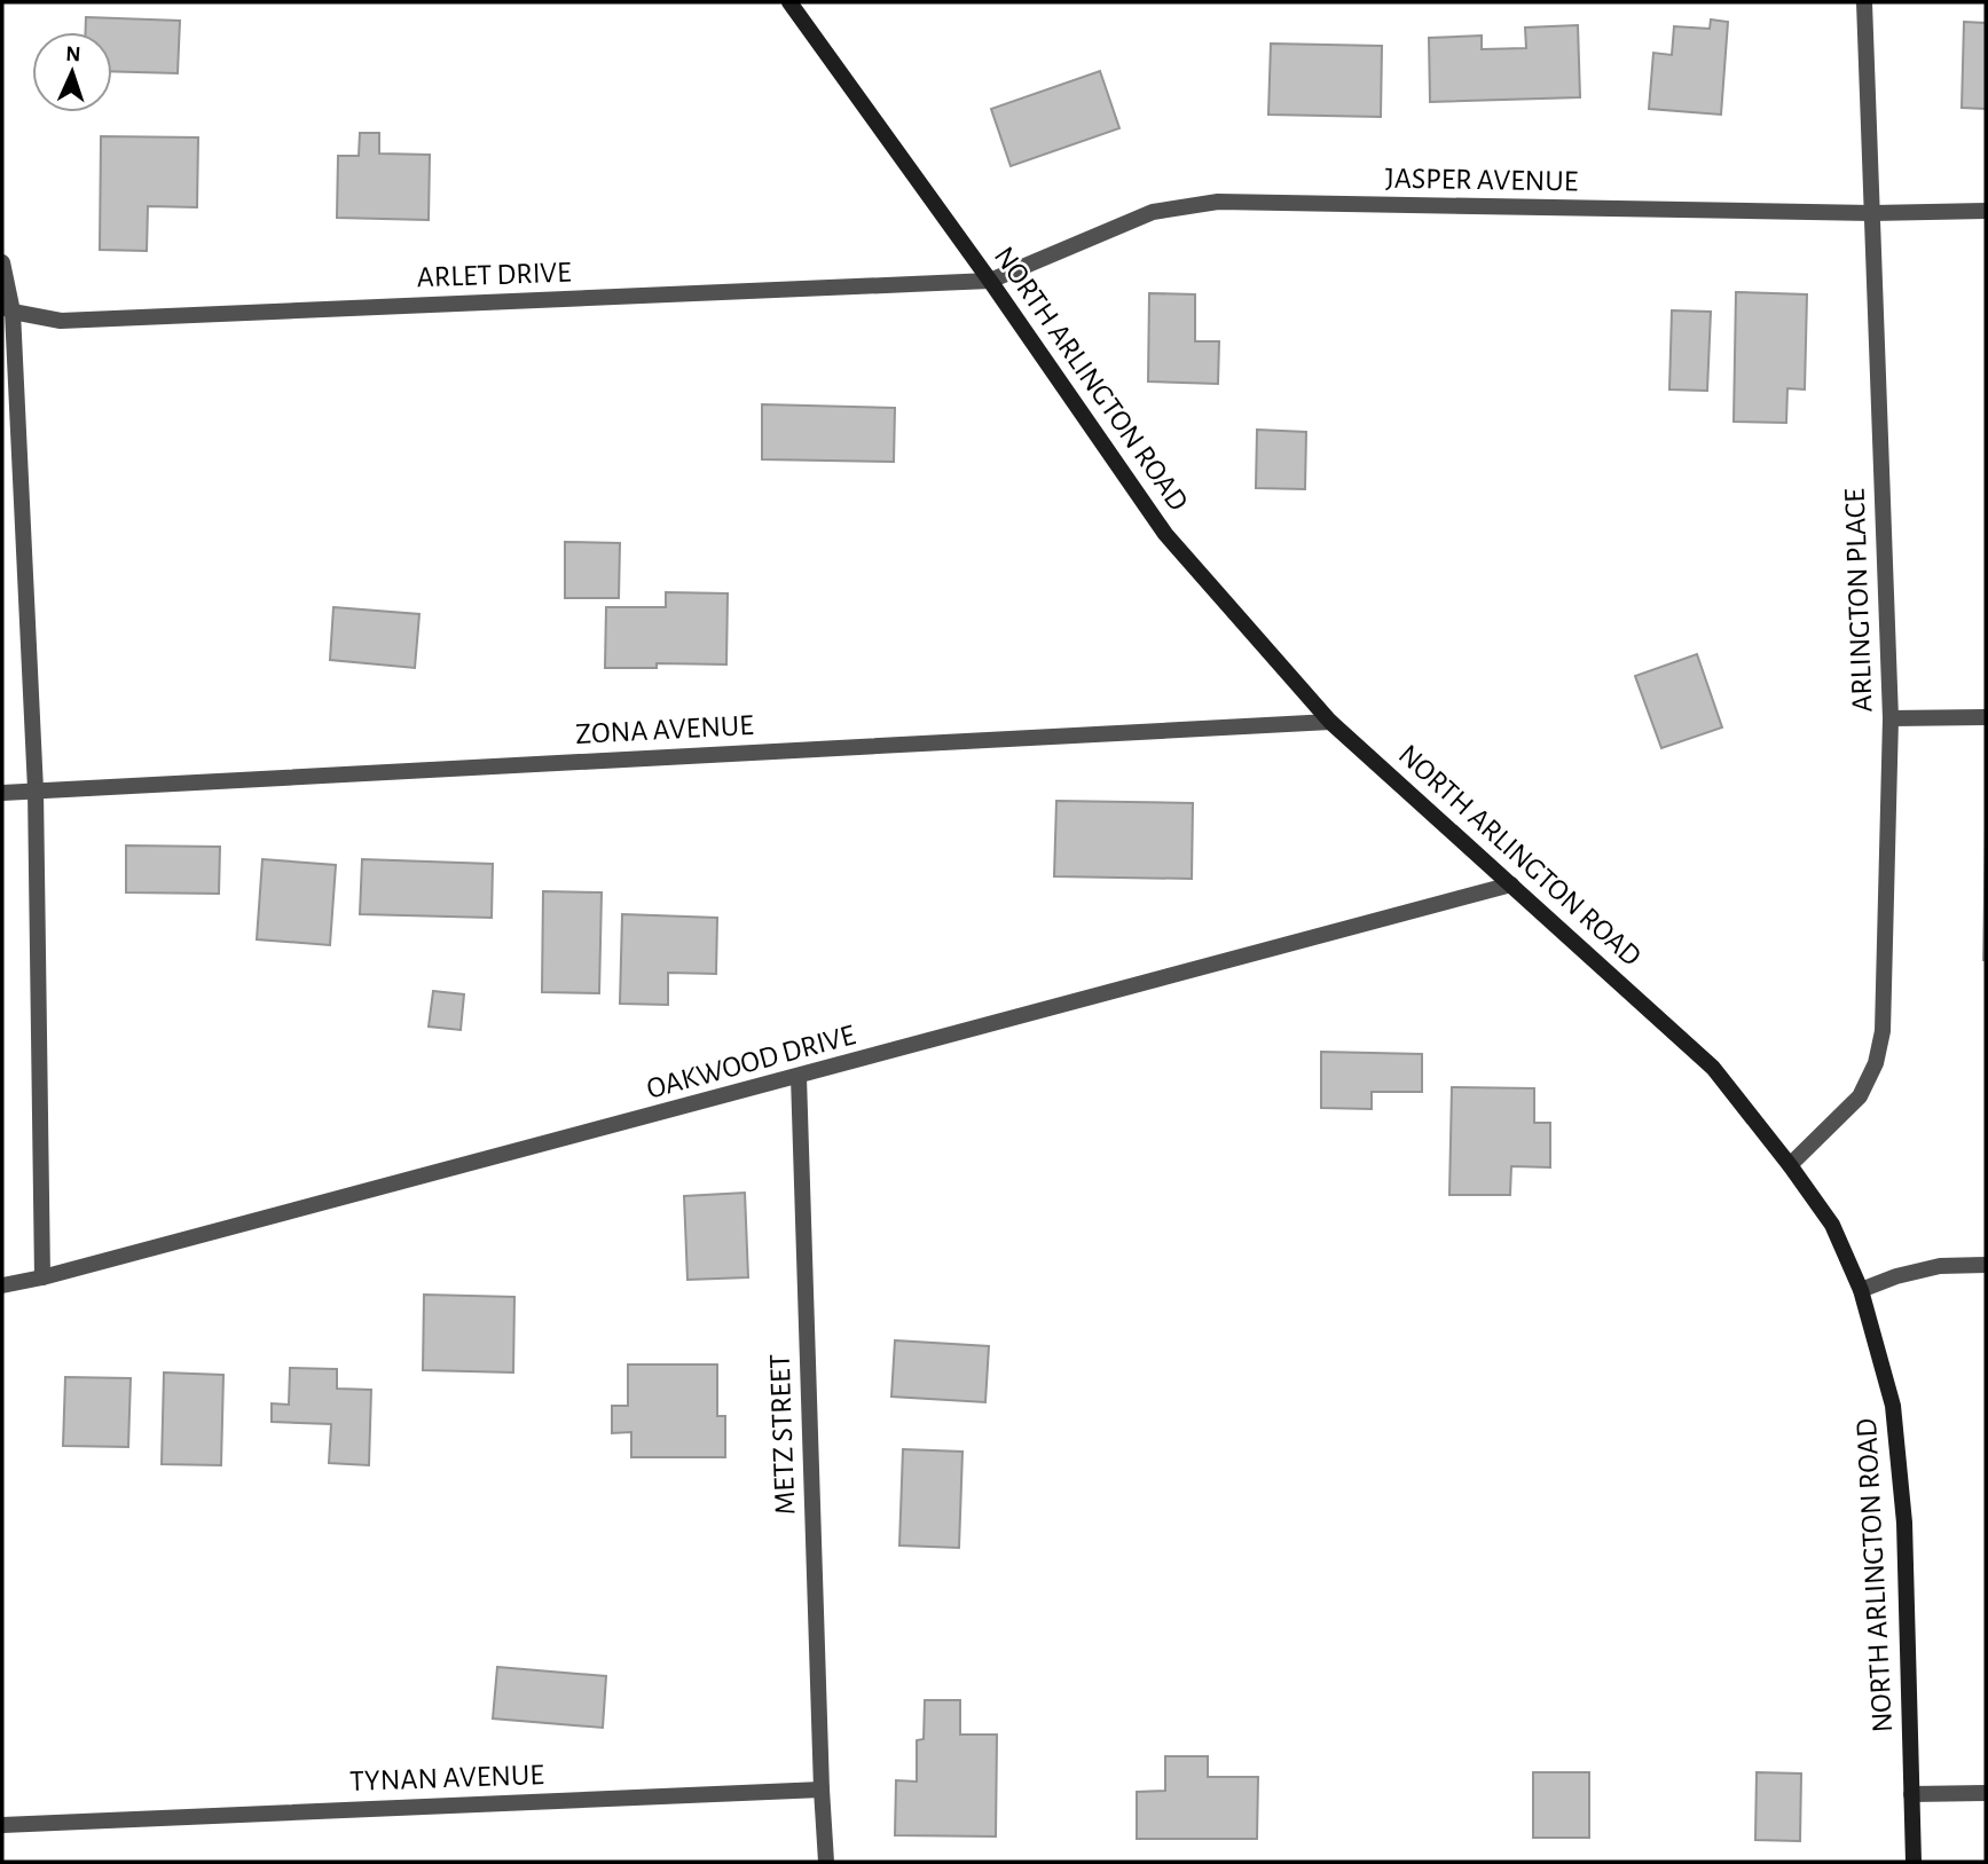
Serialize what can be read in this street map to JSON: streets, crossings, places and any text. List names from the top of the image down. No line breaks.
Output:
{"streets":{"main road":["NORTH ARLINGTON ROAD"],"street":["JASPER AVENUE","ARLET DRIVE","ARLINGTON PLACE","ZONA AVENUE","OAKWOOD DRIVE","METZ STREET","TYNAN AVENUE"]},"crossings":[["JASPER AVENUE","ARLET DRIVE"],["JASPER AVENUE","NORTH ARLINGTON ROAD"],["JASPER AVENUE","ARLINGTON PLACE"],["ARLET DRIVE","NORTH ARLINGTON ROAD"],["NORTH ARLINGTON ROAD","ARLINGTON PLACE"],["NORTH ARLINGTON ROAD","ZONA AVENUE"],["NORTH ARLINGTON ROAD","OAKWOOD DRIVE"],["OAKWOOD DRIVE","METZ STREET"],["METZ STREET","TYNAN AVENUE"]],"north":"top"}
